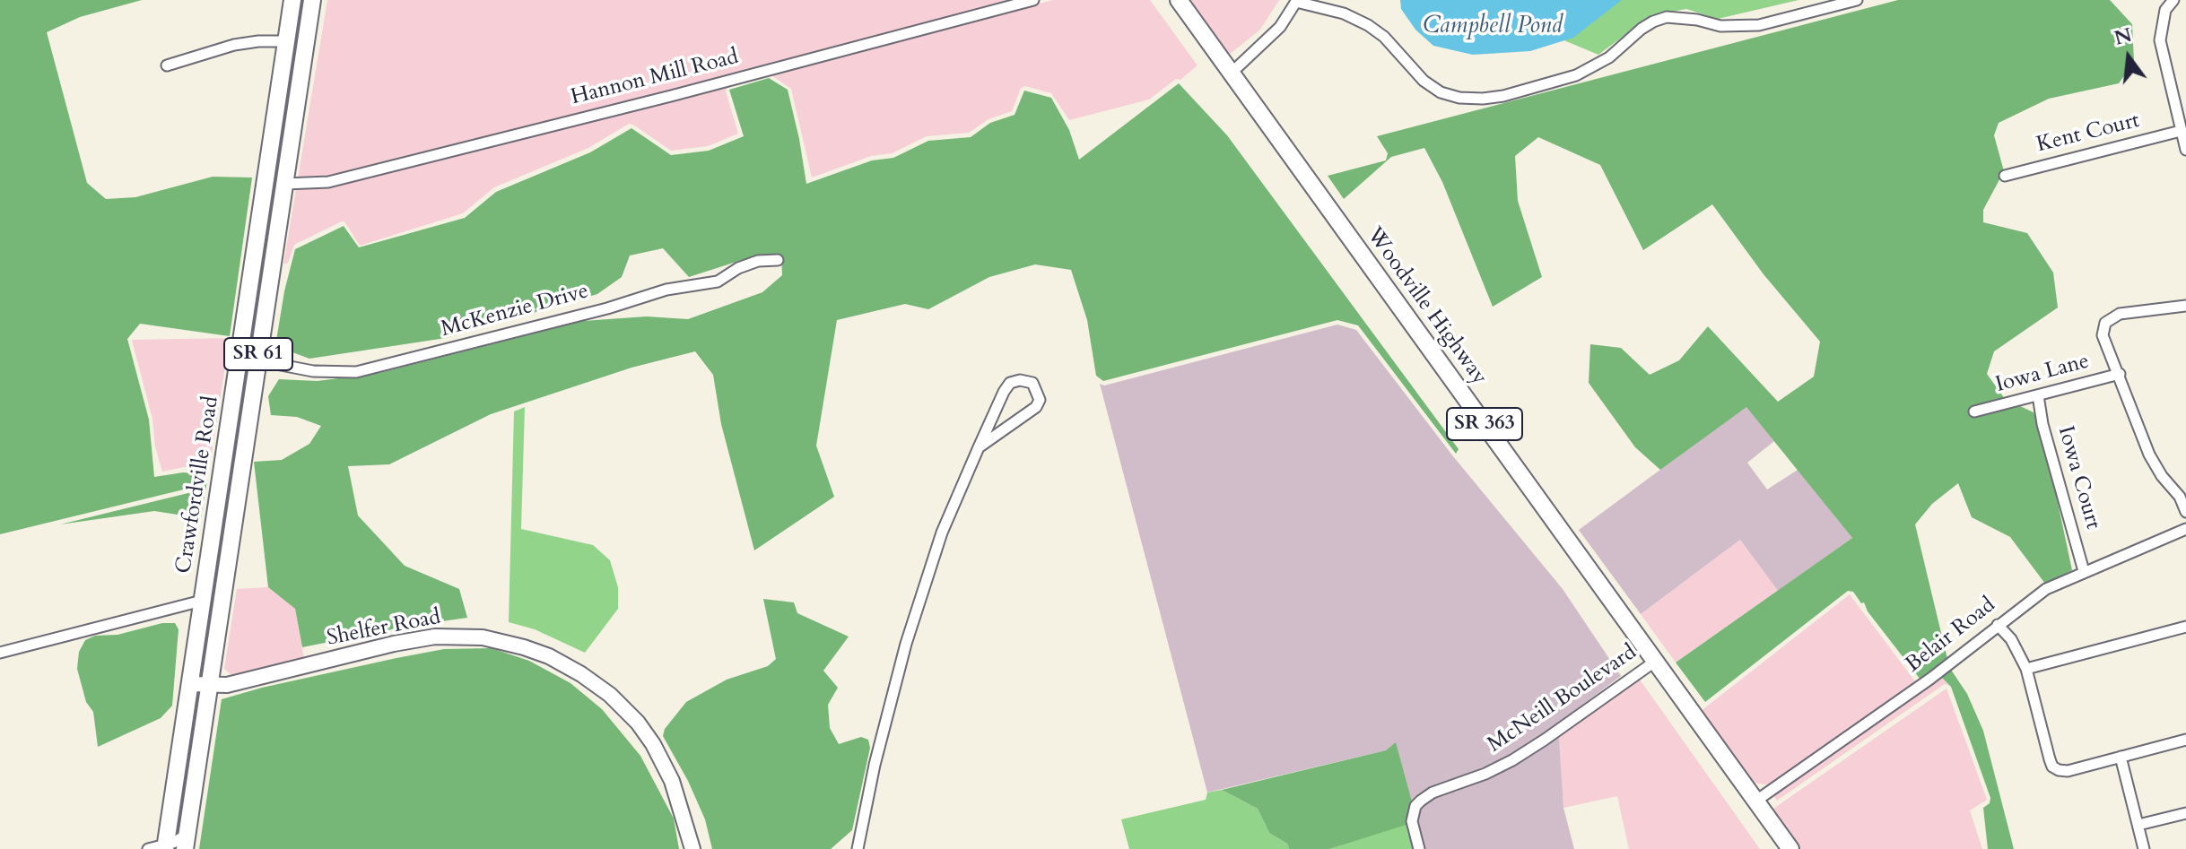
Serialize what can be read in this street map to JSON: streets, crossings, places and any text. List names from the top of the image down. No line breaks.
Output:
{"streets":{"main road":["Woodville Highway","SR 61","SR 363","Crawfordville Road"],"street":["Hannon Mill Road","Kent Court","McKenzie Drive","Iowa Lane","Iowa Court","Shelfer Road","Belair Road","McNeill Boulevard"]},"crossings":[["Hannon Mill Road","Crawfordville Road"],["Woodville Highway","Belair Road"],["Woodville Highway","McNeill Boulevard"],["McKenzie Drive","Crawfordville Road"],["Iowa Lane","Iowa Court"],["Iowa Court","Belair Road"],["Crawfordville Road","Shelfer Road"]],"water":["Campbell Pond"],"north":"top"}
